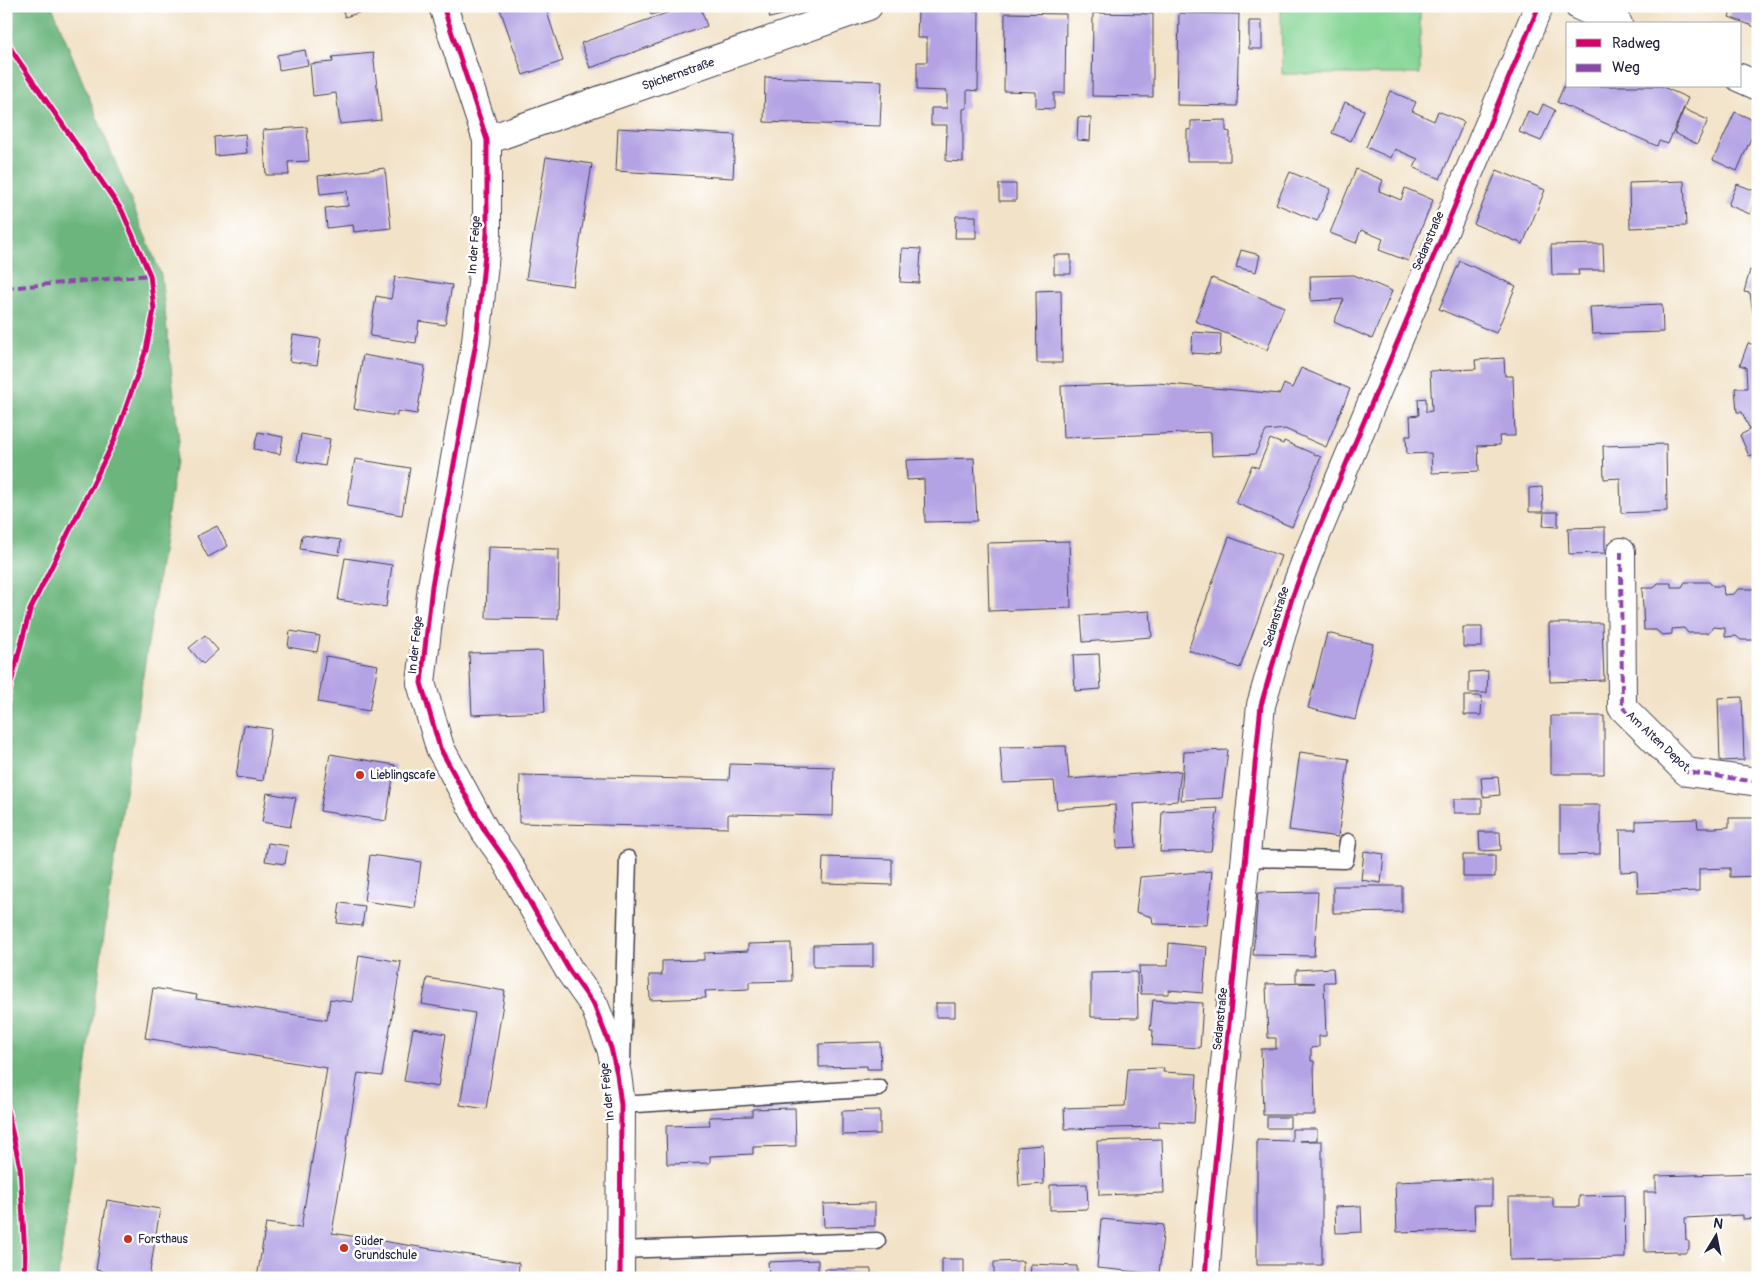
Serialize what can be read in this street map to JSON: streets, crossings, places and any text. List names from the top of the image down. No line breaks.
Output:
{"streets":{"street":["Spichernstraße","Sedanstraße","In der Feige","Am Alten Depot"]},"crossings":[["Spichernstraße","In der Feige"]],"places":["Lieblingscafe","Forsthaus","Süder Grundschule"],"legend":["Radweg","Weg"],"north":"top"}
